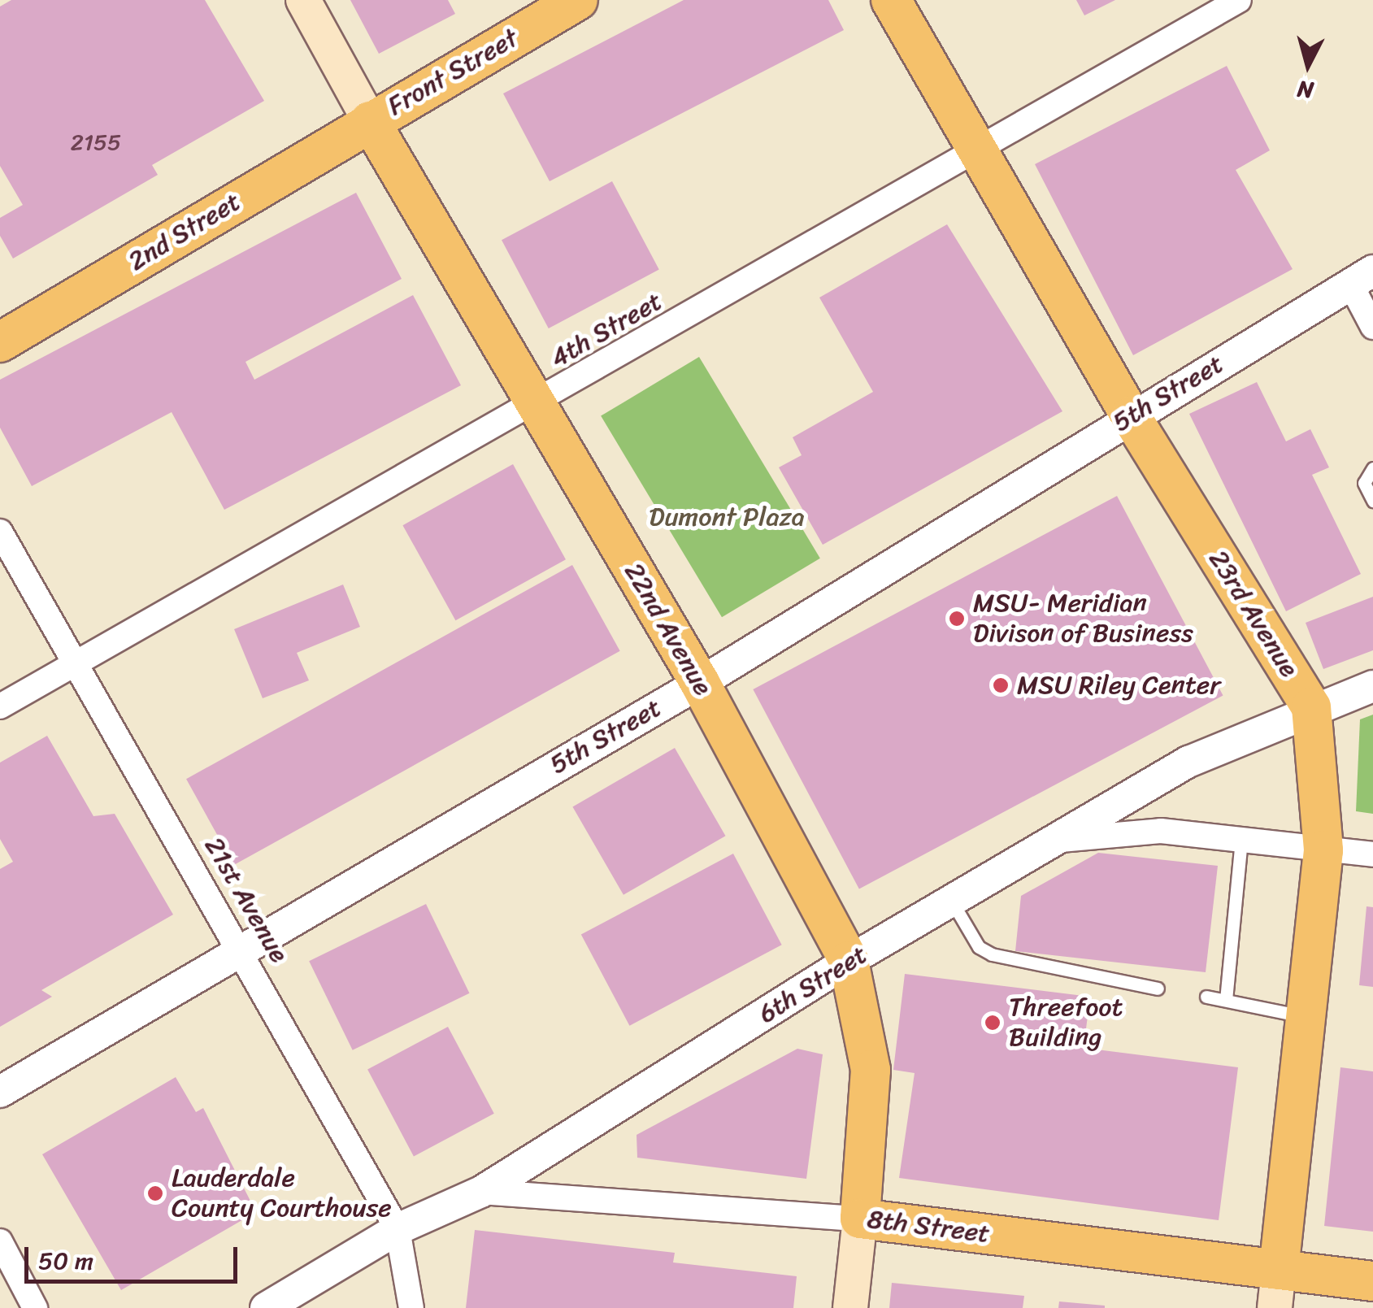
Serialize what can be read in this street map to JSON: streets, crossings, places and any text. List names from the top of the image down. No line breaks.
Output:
{"streets":{"main road":["Front Street","2nd Street","23rd Avenue","22nd Avenue","8th Street"],"street":["4th Street","5th Street","21st Avenue","6th Street"]},"crossings":[["Front Street","2nd Street"],["Front Street","22nd Avenue"],["2nd Street","22nd Avenue"],["4th Street","23rd Avenue"],["4th Street","22nd Avenue"],["4th Street","21st Avenue"],["5th Street","23rd Avenue"],["5th Street","22nd Avenue"],["5th Street","21st Avenue"],["23rd Avenue","6th Street"],["23rd Avenue","8th Street"],["22nd Avenue","6th Street"],["22nd Avenue","8th Street"],["21st Avenue","6th Street"],["6th Street","8th Street"]],"parks":["Dumont Plaza"],"places":["MSU- Meridian Divison of Business","MSU Riley Center","Threefoot Building","Lauderdale County Courthouse"],"house_numbers":["2155"],"scale_bar":"50 m","north":"bottom"}
